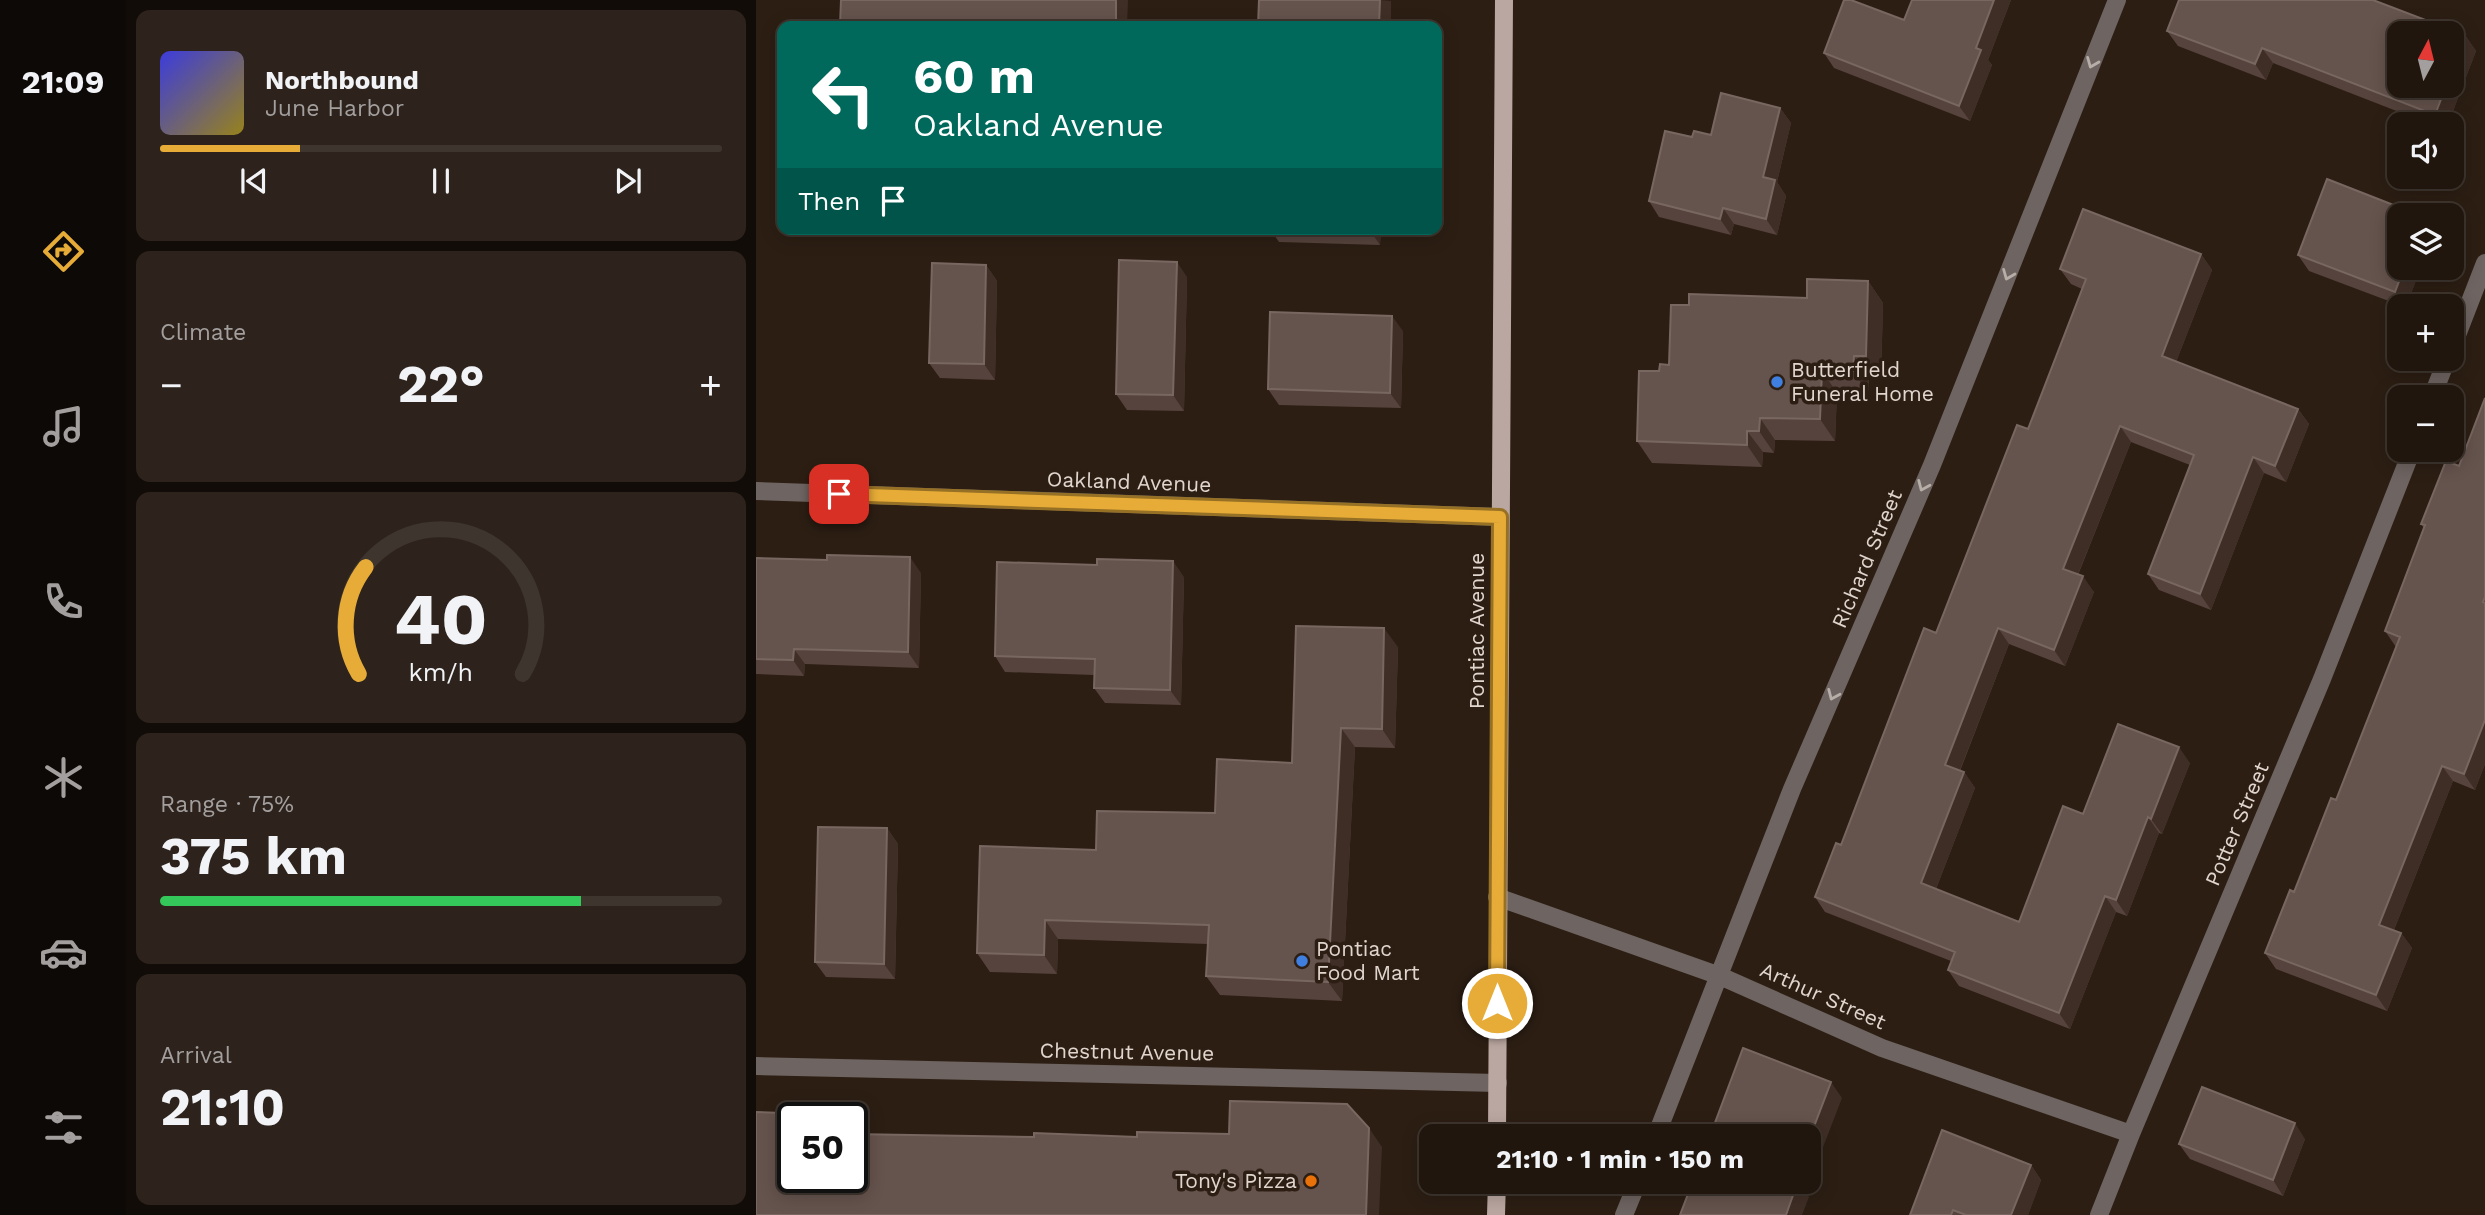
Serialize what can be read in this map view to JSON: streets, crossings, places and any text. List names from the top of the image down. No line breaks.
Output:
{"streets":{"main road":["Pontiac Avenue"],"street":["Oakland Avenue","Richard Street","Potter Street","Arthur Street","Chestnut Avenue"]},"crossings":[["Oakland Avenue","Pontiac Avenue"],["Richard Street","Arthur Street"],["Pontiac Avenue","Arthur Street"],["Pontiac Avenue","Chestnut Avenue"],["Potter Street","Arthur Street"]],"one_way":["Richard Street"],"places":["Butterfield Funeral Home","Pontiac Food Mart","Tony's Pizza"],"north":"top","page":{"tabs":"21:09","map_buttons":["+","−"],"turn":["60 m","Oakland Avenue"],"song":["Northbound","June Harbor"],"then":"Then","tile":["Climate",["Range · 75%","375 km"],["Arrival","21:10"]],"heat":["−","22°","+"],"limit":"50","trip":"21:10 · 1 min · 150 m","gauge":["40","km/h"]}}
